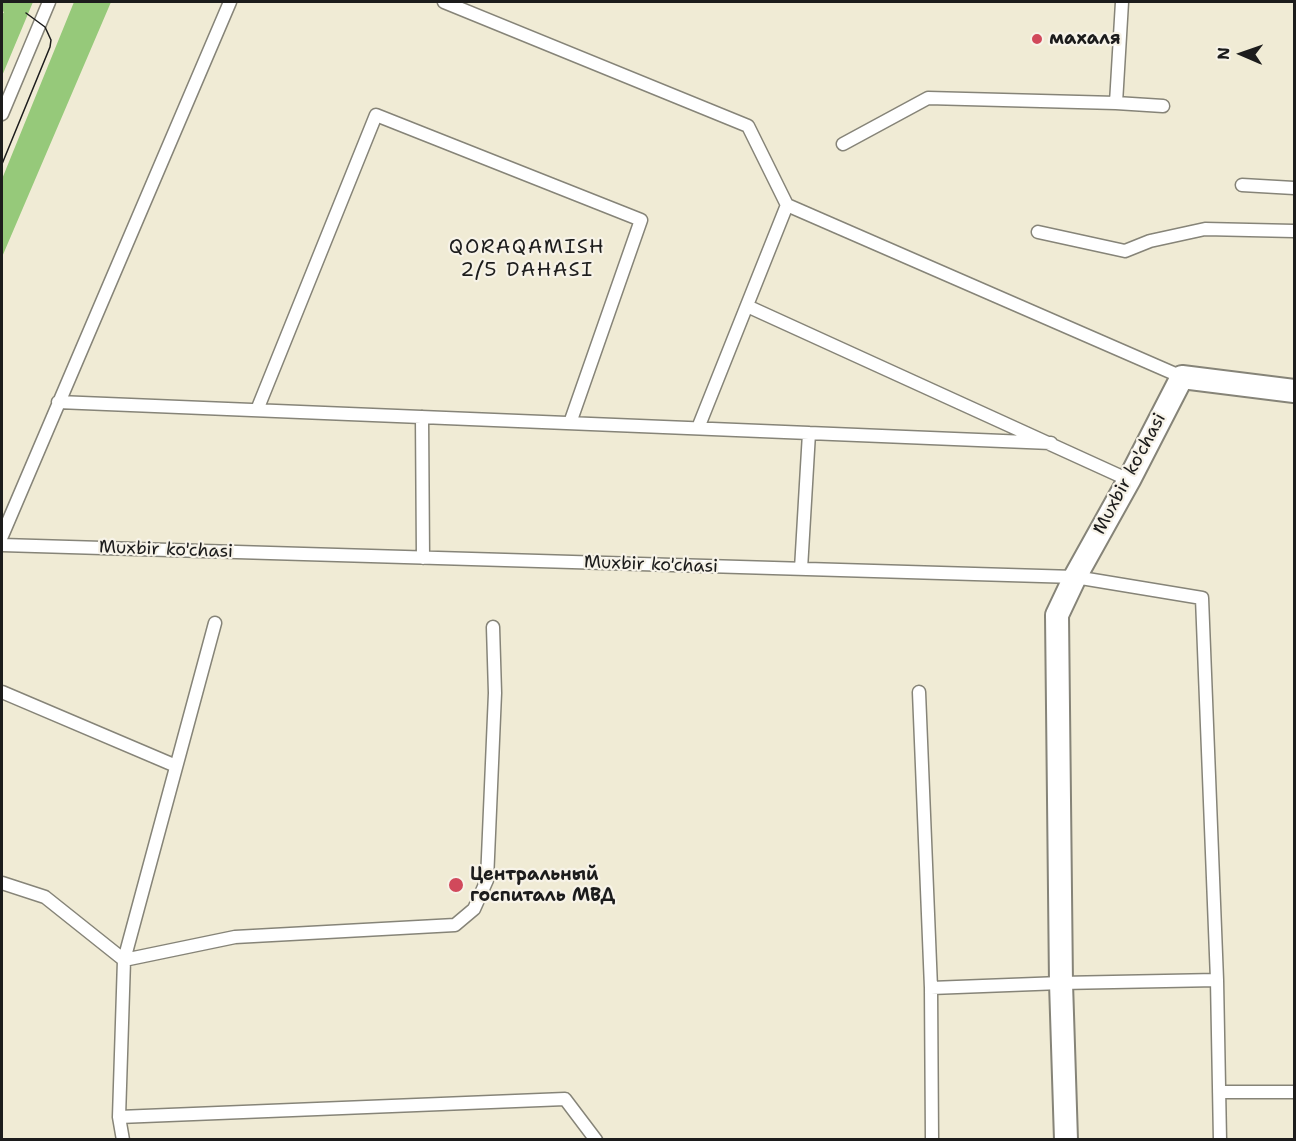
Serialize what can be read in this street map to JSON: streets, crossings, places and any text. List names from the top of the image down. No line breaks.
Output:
{"streets":{"street":["Muxbir ko'chasi"]},"districts":["QORAQAMISH 2/5 DAHASI"],"places":["махаля","Центральный госпиталь МВД"],"north":"left"}
